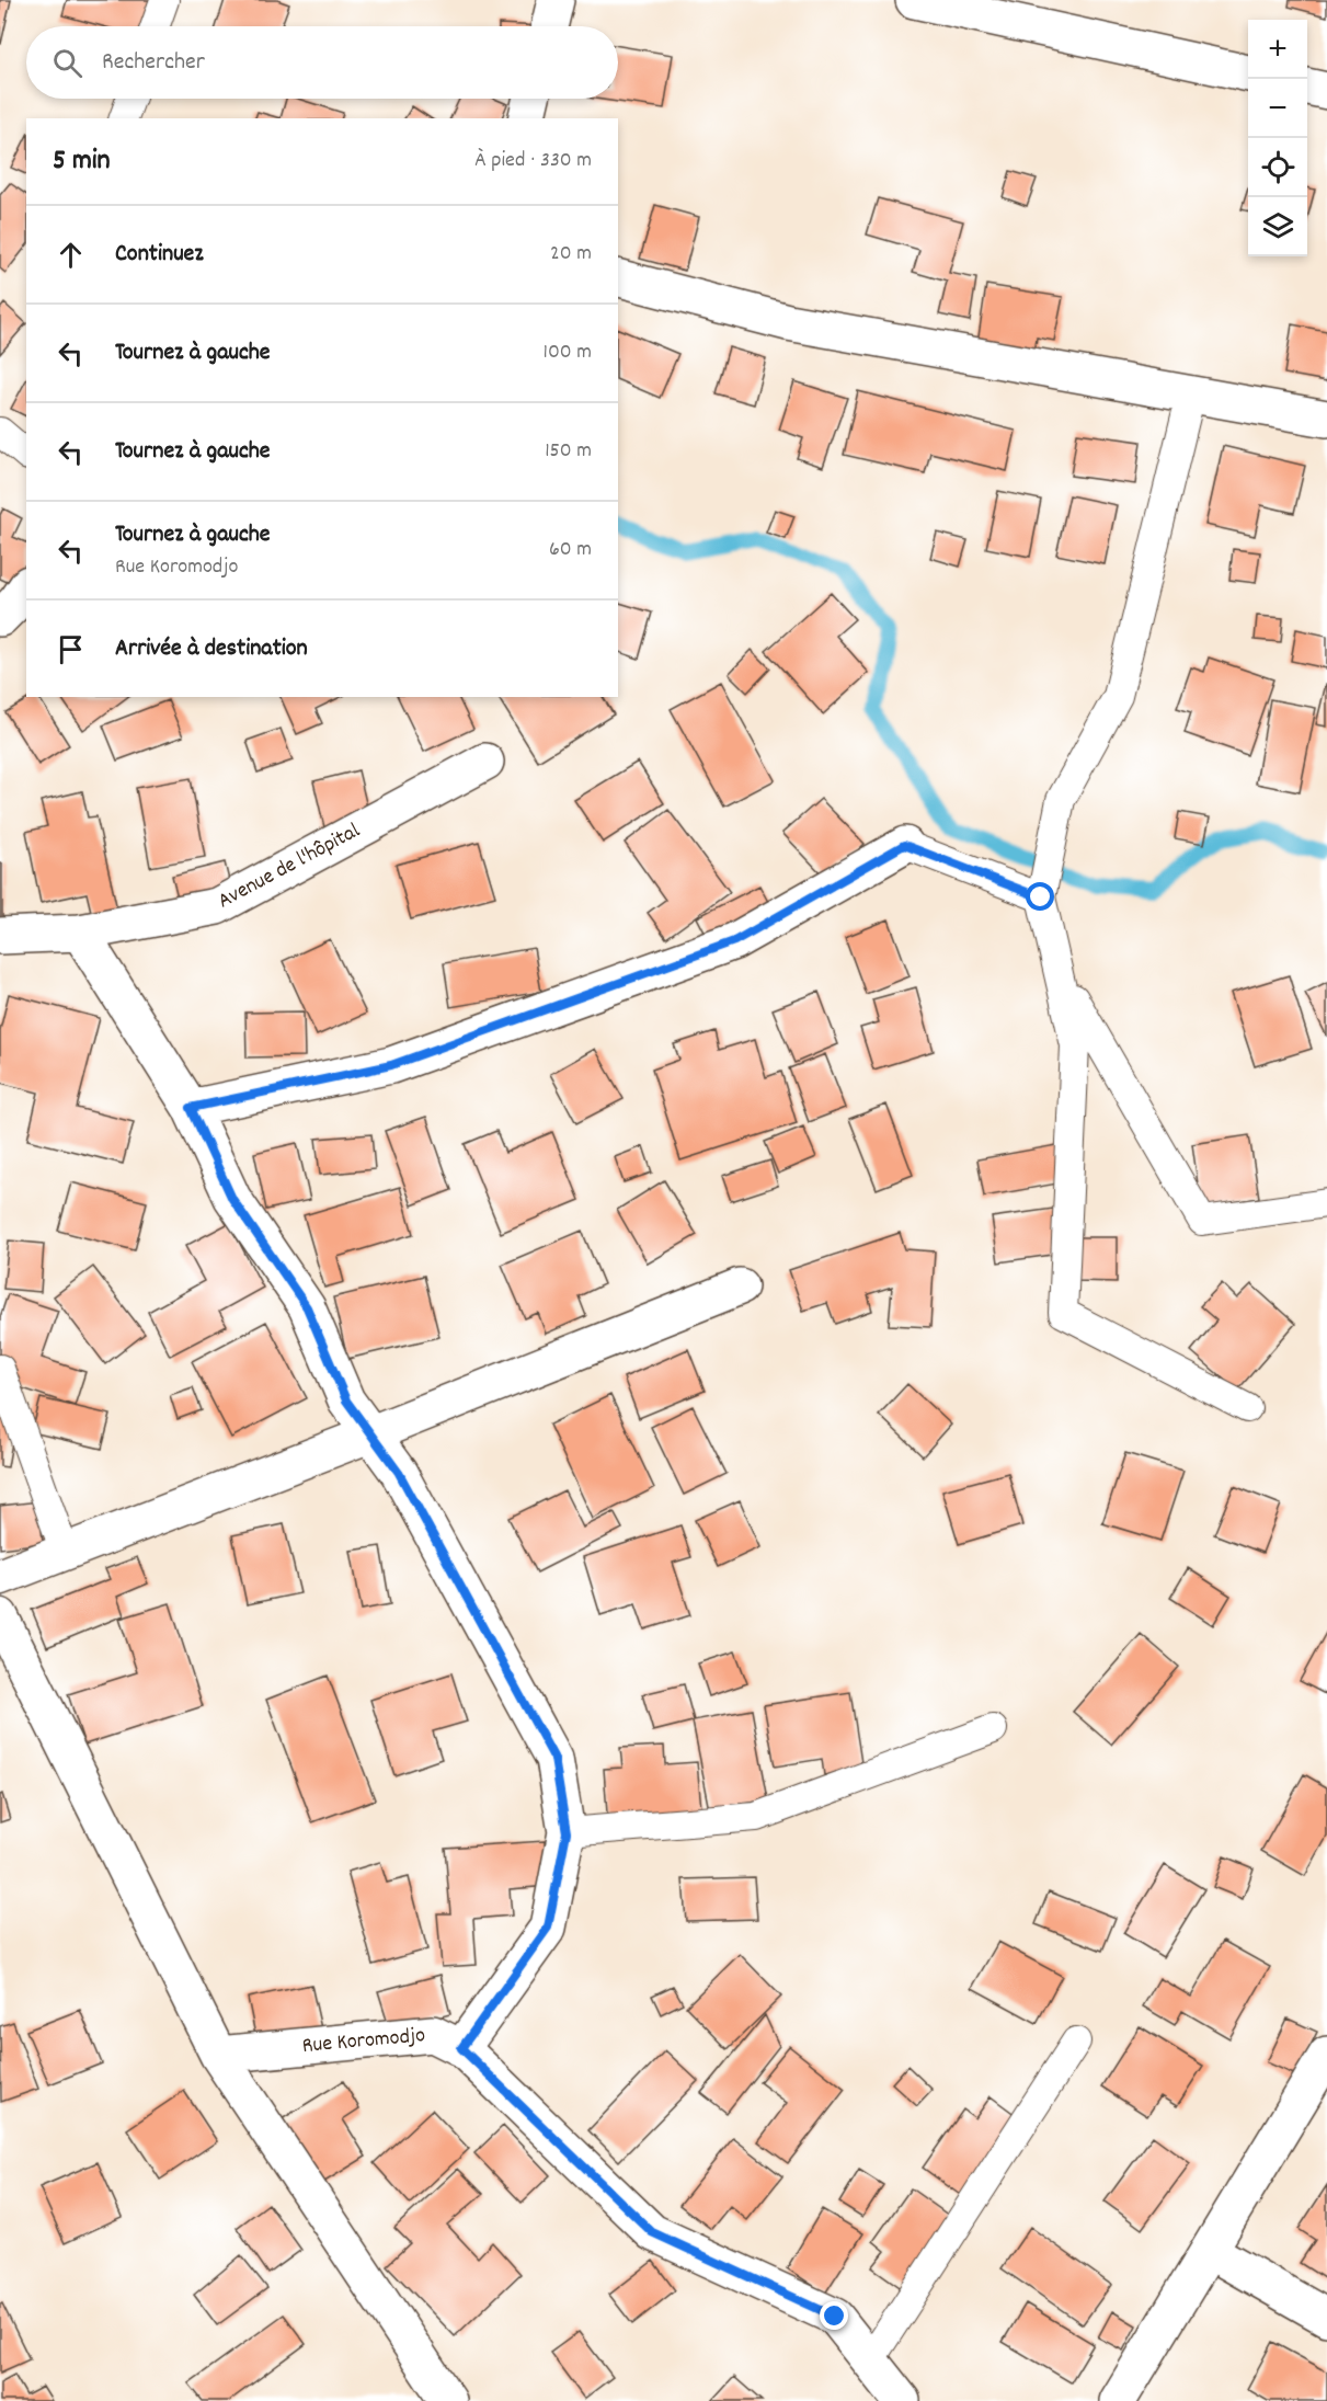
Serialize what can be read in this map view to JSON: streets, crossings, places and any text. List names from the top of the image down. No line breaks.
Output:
{"streets":{"street":["Avenue de l'hôpital","Rue Koromodjo"]},"page":{"map_buttons":["+","−"],"search":"Rechercher","heading":["5 min","À pied · 330 m"],"list":[["Continuez","20 m"],["Tournez à gauche","100 m"],["Tournez à gauche","150 m"],["Tournez à gauche","Rue Koromodjo","60 m"],"Arrivée à destination"]}}
